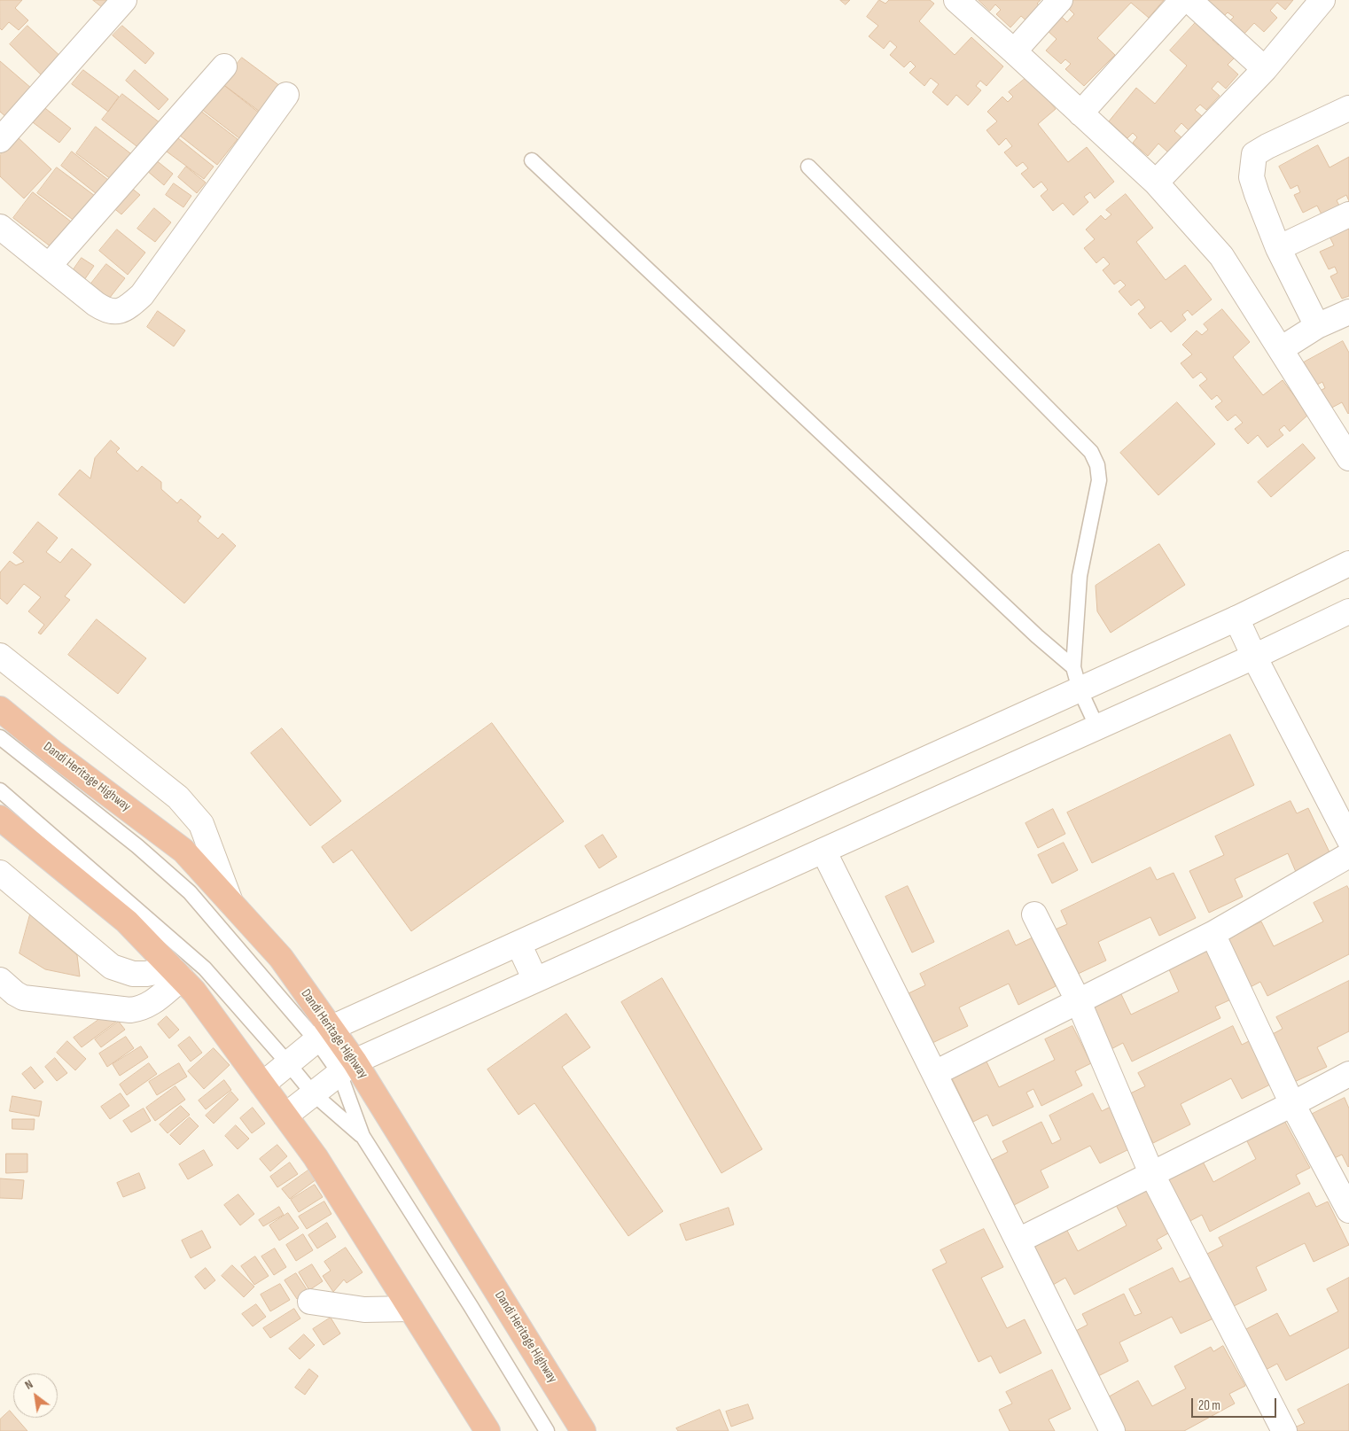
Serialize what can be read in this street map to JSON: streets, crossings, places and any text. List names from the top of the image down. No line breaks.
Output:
{"streets":{"highway":["Dandi Heritage Highway"]},"scale_bar":"20 m","north":"top left"}
